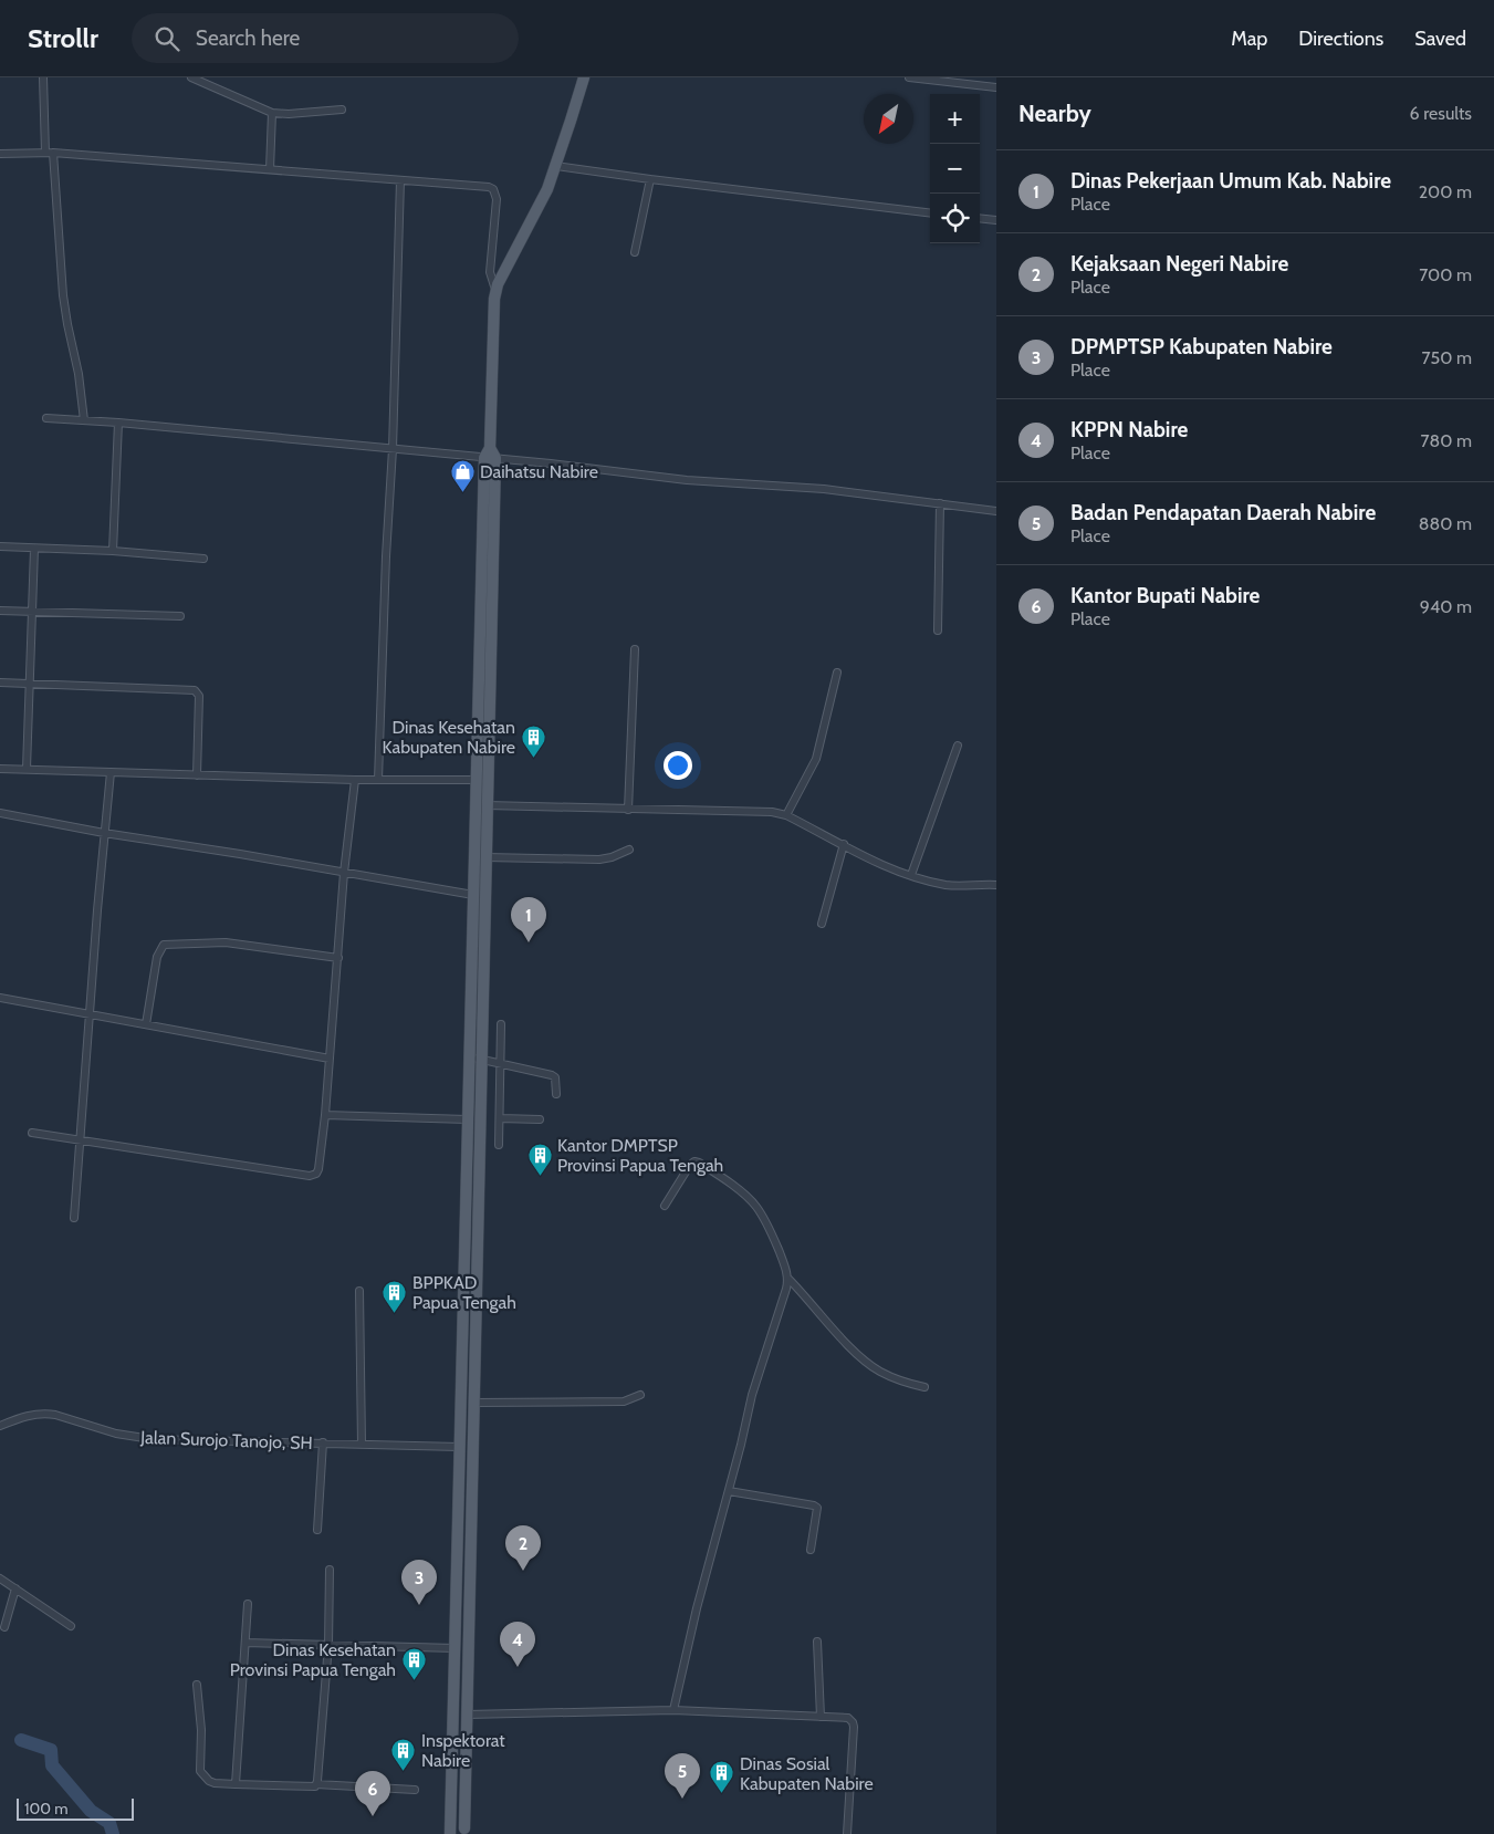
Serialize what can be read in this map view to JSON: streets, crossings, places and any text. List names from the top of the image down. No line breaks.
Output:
{"streets":{"street":["Jalan Surojo Tanojo, SH"]},"places":{"shop":["Daihatsu Nabire"],"building":["Dinas Kesehatan Kabupaten Nabire","Kantor DMPTSP Provinsi Papua Tengah","BPPKAD Papua Tengah","Dinas Kesehatan Provinsi Papua Tengah","Inspektorat Nabire","Dinas Sosial Kabupaten Nabire"]},"scale_bar":"100 m","north":"bottom left","page":{"header":"Strollr","search":"Search here","nav":["Map","Directions","Saved"],"heading":["Nearby","6 results"],"map_buttons":["+","−"],"list":[{"mark":"1","name":"Dinas Pekerjaan Umum Kab. Nabire","note":"Place","value":"200 m"},{"mark":"2","name":"Kejaksaan Negeri Nabire","note":"Place","value":"700 m"},{"mark":"3","name":"DPMPTSP Kabupaten Nabire","note":"Place","value":"750 m"},{"mark":"4","name":"KPPN Nabire","note":"Place","value":"780 m"},{"mark":"5","name":"Badan Pendapatan Daerah Nabire","note":"Place","value":"880 m"},{"mark":"6","name":"Kantor Bupati Nabire","note":"Place","value":"940 m"}],"pins":["1","2","3","4","5","6"],"scale":"100 m"}}
